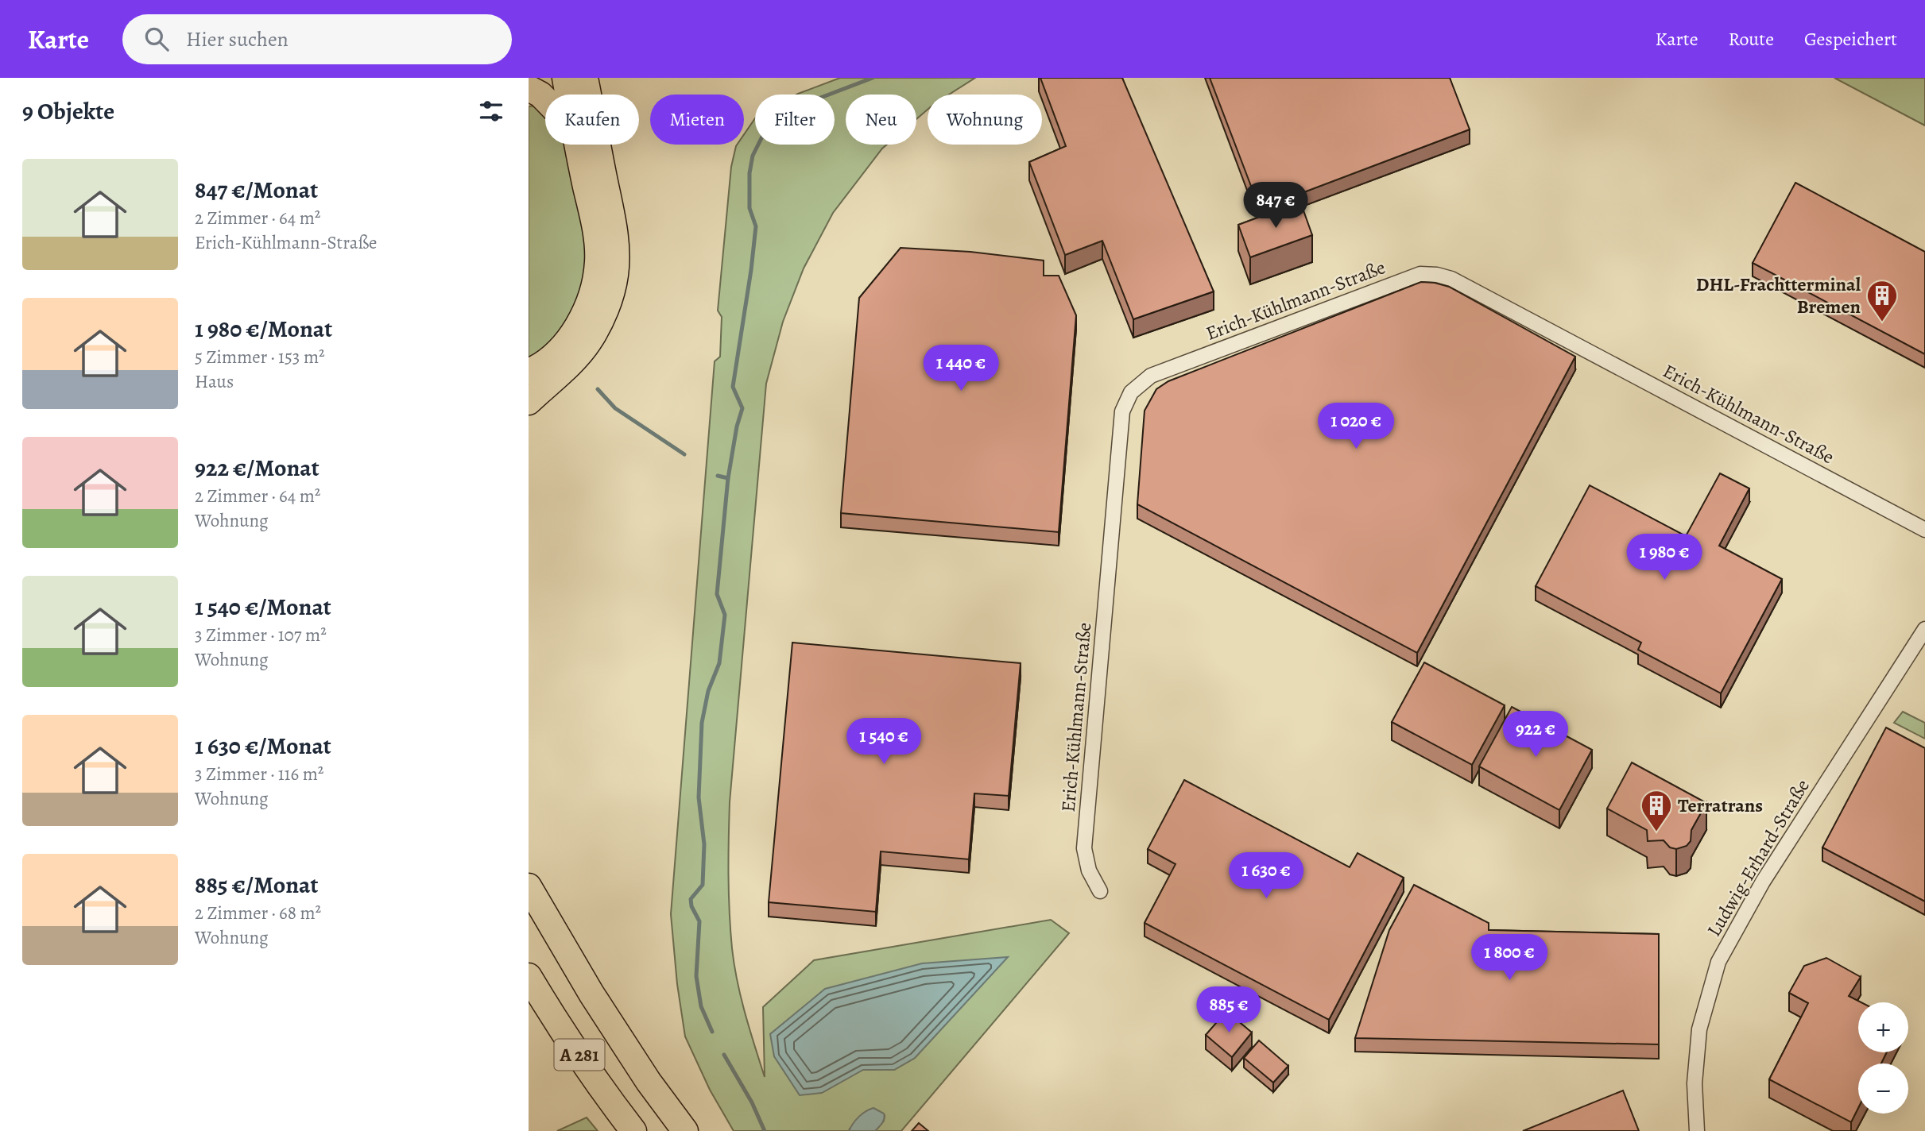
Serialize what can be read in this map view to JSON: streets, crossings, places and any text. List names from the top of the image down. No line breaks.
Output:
{"streets":{"highway":["A 281"],"street":["Erich-Kühlmann-Straße","Ludwig-Erhard-Straße"]},"places":{"building":["DHL-Frachtterminal Bremen","Terratrans"]},"page":{"header":"Karte","search":"Hier suchen","nav":["Karte","Route","Gespeichert"],"heading":"9 Objekte","chip":["Kaufen","Mieten","Filter","Neu","Wohnung"],"list":[{"name":"847 €/Monat","note":"2 Zimmer · 64 m² · Erich-Kühlmann-Straße"},{"name":"1 980 €/Monat","note":"5 Zimmer · 153 m² · Haus"},{"name":"922 €/Monat","note":"2 Zimmer · 64 m² · Wohnung"},{"name":"1 540 €/Monat","note":"3 Zimmer · 107 m² · Wohnung"},{"name":"1 630 €/Monat","note":"3 Zimmer · 116 m² · Wohnung"},{"name":"885 €/Monat","note":"2 Zimmer · 68 m² · Wohnung"}],"price":["847 €","1 440 €","1 020 €","1 980 €","922 €","1 540 €","1 630 €","1 800 €","885 €"],"map_buttons":["+","−"]}}
